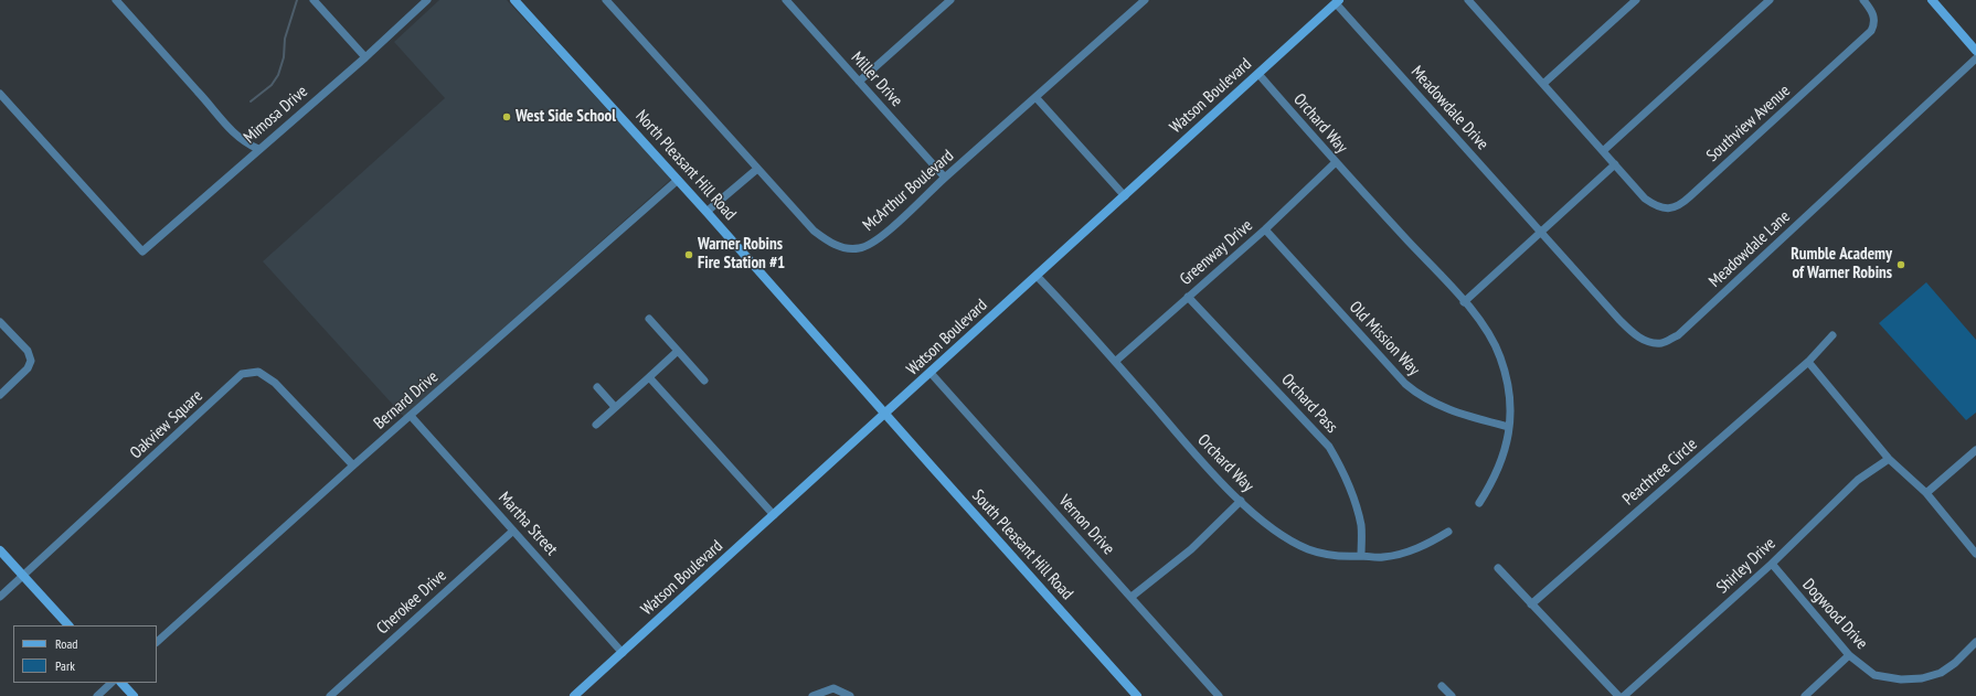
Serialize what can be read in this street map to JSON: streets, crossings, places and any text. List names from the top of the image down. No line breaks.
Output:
{"streets":{"street":["Miller Drive","Watson Boulevard","Meadowdale Drive","Mimosa Drive","Orchard Way","Southview Avenue","North Pleasant Hill Road","McArthur Boulevard","Meadowdale Lane","Greenway Drive","Old Mission Way","Bernard Drive","Orchard Pass","Oakview Square","Peachtree Circle","Martha Street","Vernon Drive","South Pleasant Hill Road","Shirley Drive","Cherokee Drive","Dogwood Drive"]},"crossings":[["Miller Drive","McArthur Boulevard"],["Watson Boulevard","Meadowdale Drive"],["Watson Boulevard","Orchard Way"],["Watson Boulevard","North Pleasant Hill Road"],["Watson Boulevard","Martha Street"],["Watson Boulevard","Vernon Drive"],["Watson Boulevard","South Pleasant Hill Road"],["Meadowdale Drive","Meadowdale Lane"],["Orchard Way","Greenway Drive"],["Orchard Way","Old Mission Way"],["Orchard Way","Orchard Pass"],["North Pleasant Hill Road","Bernard Drive"],["North Pleasant Hill Road","South Pleasant Hill Road"],["Greenway Drive","Old Mission Way"],["Greenway Drive","Orchard Pass"],["Bernard Drive","Oakview Square"],["Bernard Drive","Martha Street"],["Martha Street","Cherokee Drive"],["Shirley Drive","Dogwood Drive"]],"places":["West Side School","Warner Robins Fire Station #1","Rumble Academy of Warner Robins"],"legend":["Road","Park"]}
